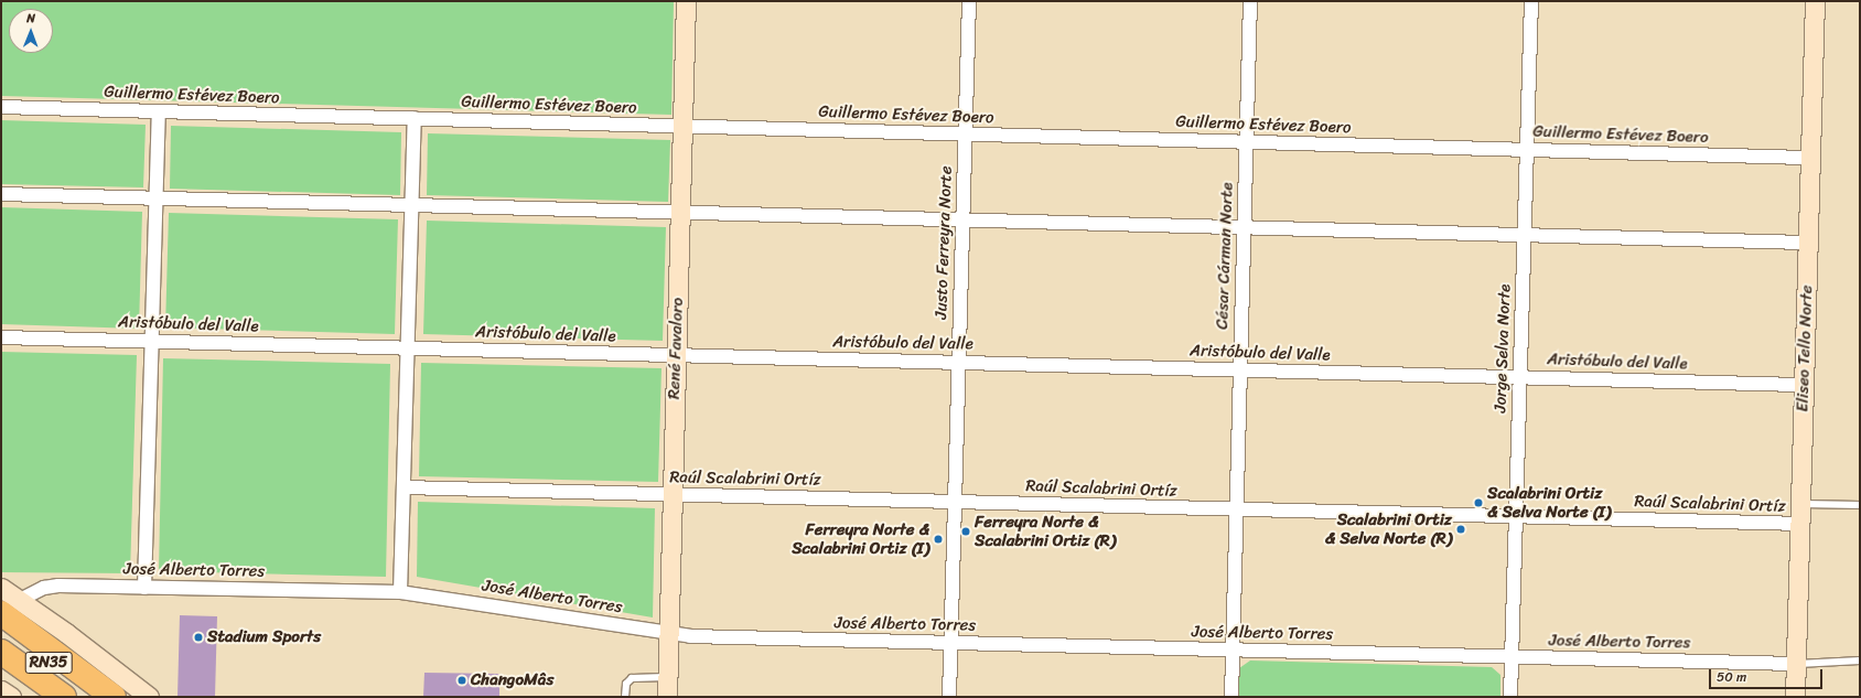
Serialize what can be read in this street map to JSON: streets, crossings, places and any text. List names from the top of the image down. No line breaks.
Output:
{"streets":{"highway":["RN35"],"street":["Guillermo Estévez Boero","Justo Ferreyra Norte","César Cárman Norte","Aristóbulo del Valle","René Favaloro","Jorge Selva Norte","Eliseo Tello Norte","Raúl Scalabrini Ortíz","José Alberto Torres"]},"crossings":[["Guillermo Estévez Boero","Justo Ferreyra Norte"],["Guillermo Estévez Boero","César Cárman Norte"],["Guillermo Estévez Boero","René Favaloro"],["Guillermo Estévez Boero","Jorge Selva Norte"],["Guillermo Estévez Boero","Eliseo Tello Norte"],["Justo Ferreyra Norte","Aristóbulo del Valle"],["Justo Ferreyra Norte","Raúl Scalabrini Ortíz"],["Justo Ferreyra Norte","José Alberto Torres"],["César Cárman Norte","Aristóbulo del Valle"],["César Cárman Norte","Raúl Scalabrini Ortíz"],["César Cárman Norte","José Alberto Torres"],["Aristóbulo del Valle","René Favaloro"],["Aristóbulo del Valle","Jorge Selva Norte"],["Aristóbulo del Valle","Eliseo Tello Norte"],["René Favaloro","Raúl Scalabrini Ortíz"],["René Favaloro","José Alberto Torres"],["Jorge Selva Norte","Raúl Scalabrini Ortíz"],["Jorge Selva Norte","José Alberto Torres"],["Eliseo Tello Norte","Raúl Scalabrini Ortíz"],["Eliseo Tello Norte","José Alberto Torres"]],"places":["Scalabrini Ortiz & Selva Norte (I)","Scalabrini Ortiz & Selva Norte (R)","Ferreyra Norte & Scalabrini Ortiz (R)","Ferreyra Norte & Scalabrini Ortiz (I)","Stadium Sports","ChangoMâs"],"scale_bar":"50 m","north":"top"}
